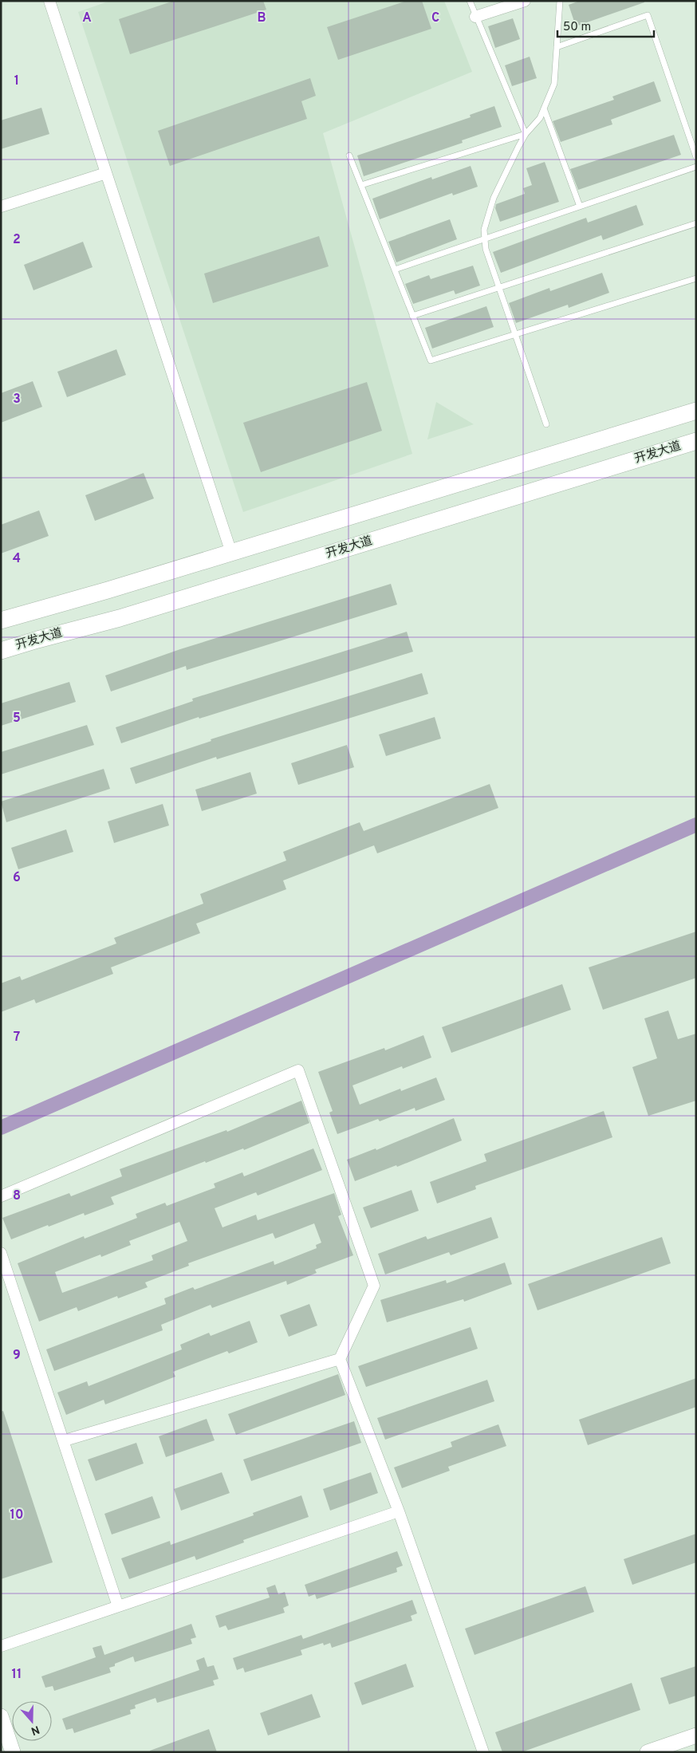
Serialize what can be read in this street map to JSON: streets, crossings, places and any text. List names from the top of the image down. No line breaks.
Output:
{"streets":{"main road":["开发大道"]},"scale_bar":"50 m","north":"bottom","grid":{"columns":["A","B","C"],"rows":["1","2","3","4","5","6","7","8","9","10","11"]}}
